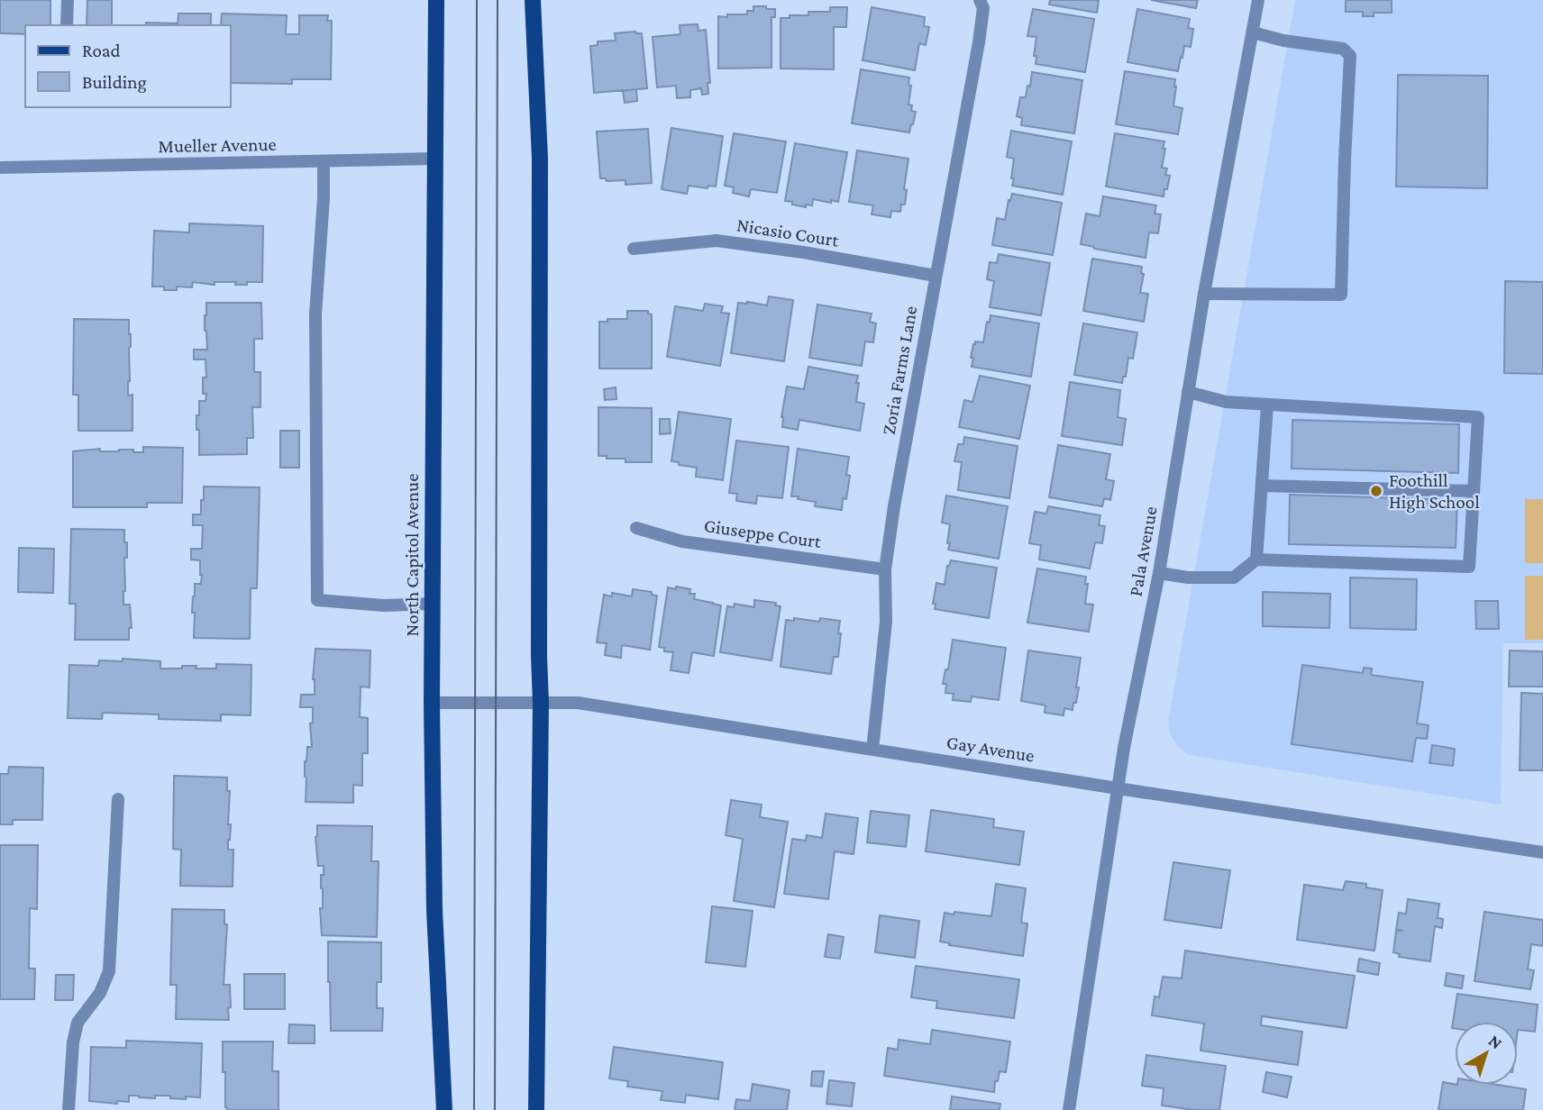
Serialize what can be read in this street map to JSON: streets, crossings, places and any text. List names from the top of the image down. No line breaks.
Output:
{"streets":{"main road":["North Capitol Avenue"],"street":["Mueller Avenue","Nicasio Court","Zoria Farms Lane","Giuseppe Court","Pala Avenue","Gay Avenue"]},"crossings":[["Mueller Avenue","North Capitol Avenue"],["Nicasio Court","Zoria Farms Lane"],["Zoria Farms Lane","Giuseppe Court"],["Zoria Farms Lane","Gay Avenue"],["Pala Avenue","Gay Avenue"],["North Capitol Avenue","Gay Avenue"]],"places":["Foothill High School"],"legend":["Road","Building"],"north":"top right"}
